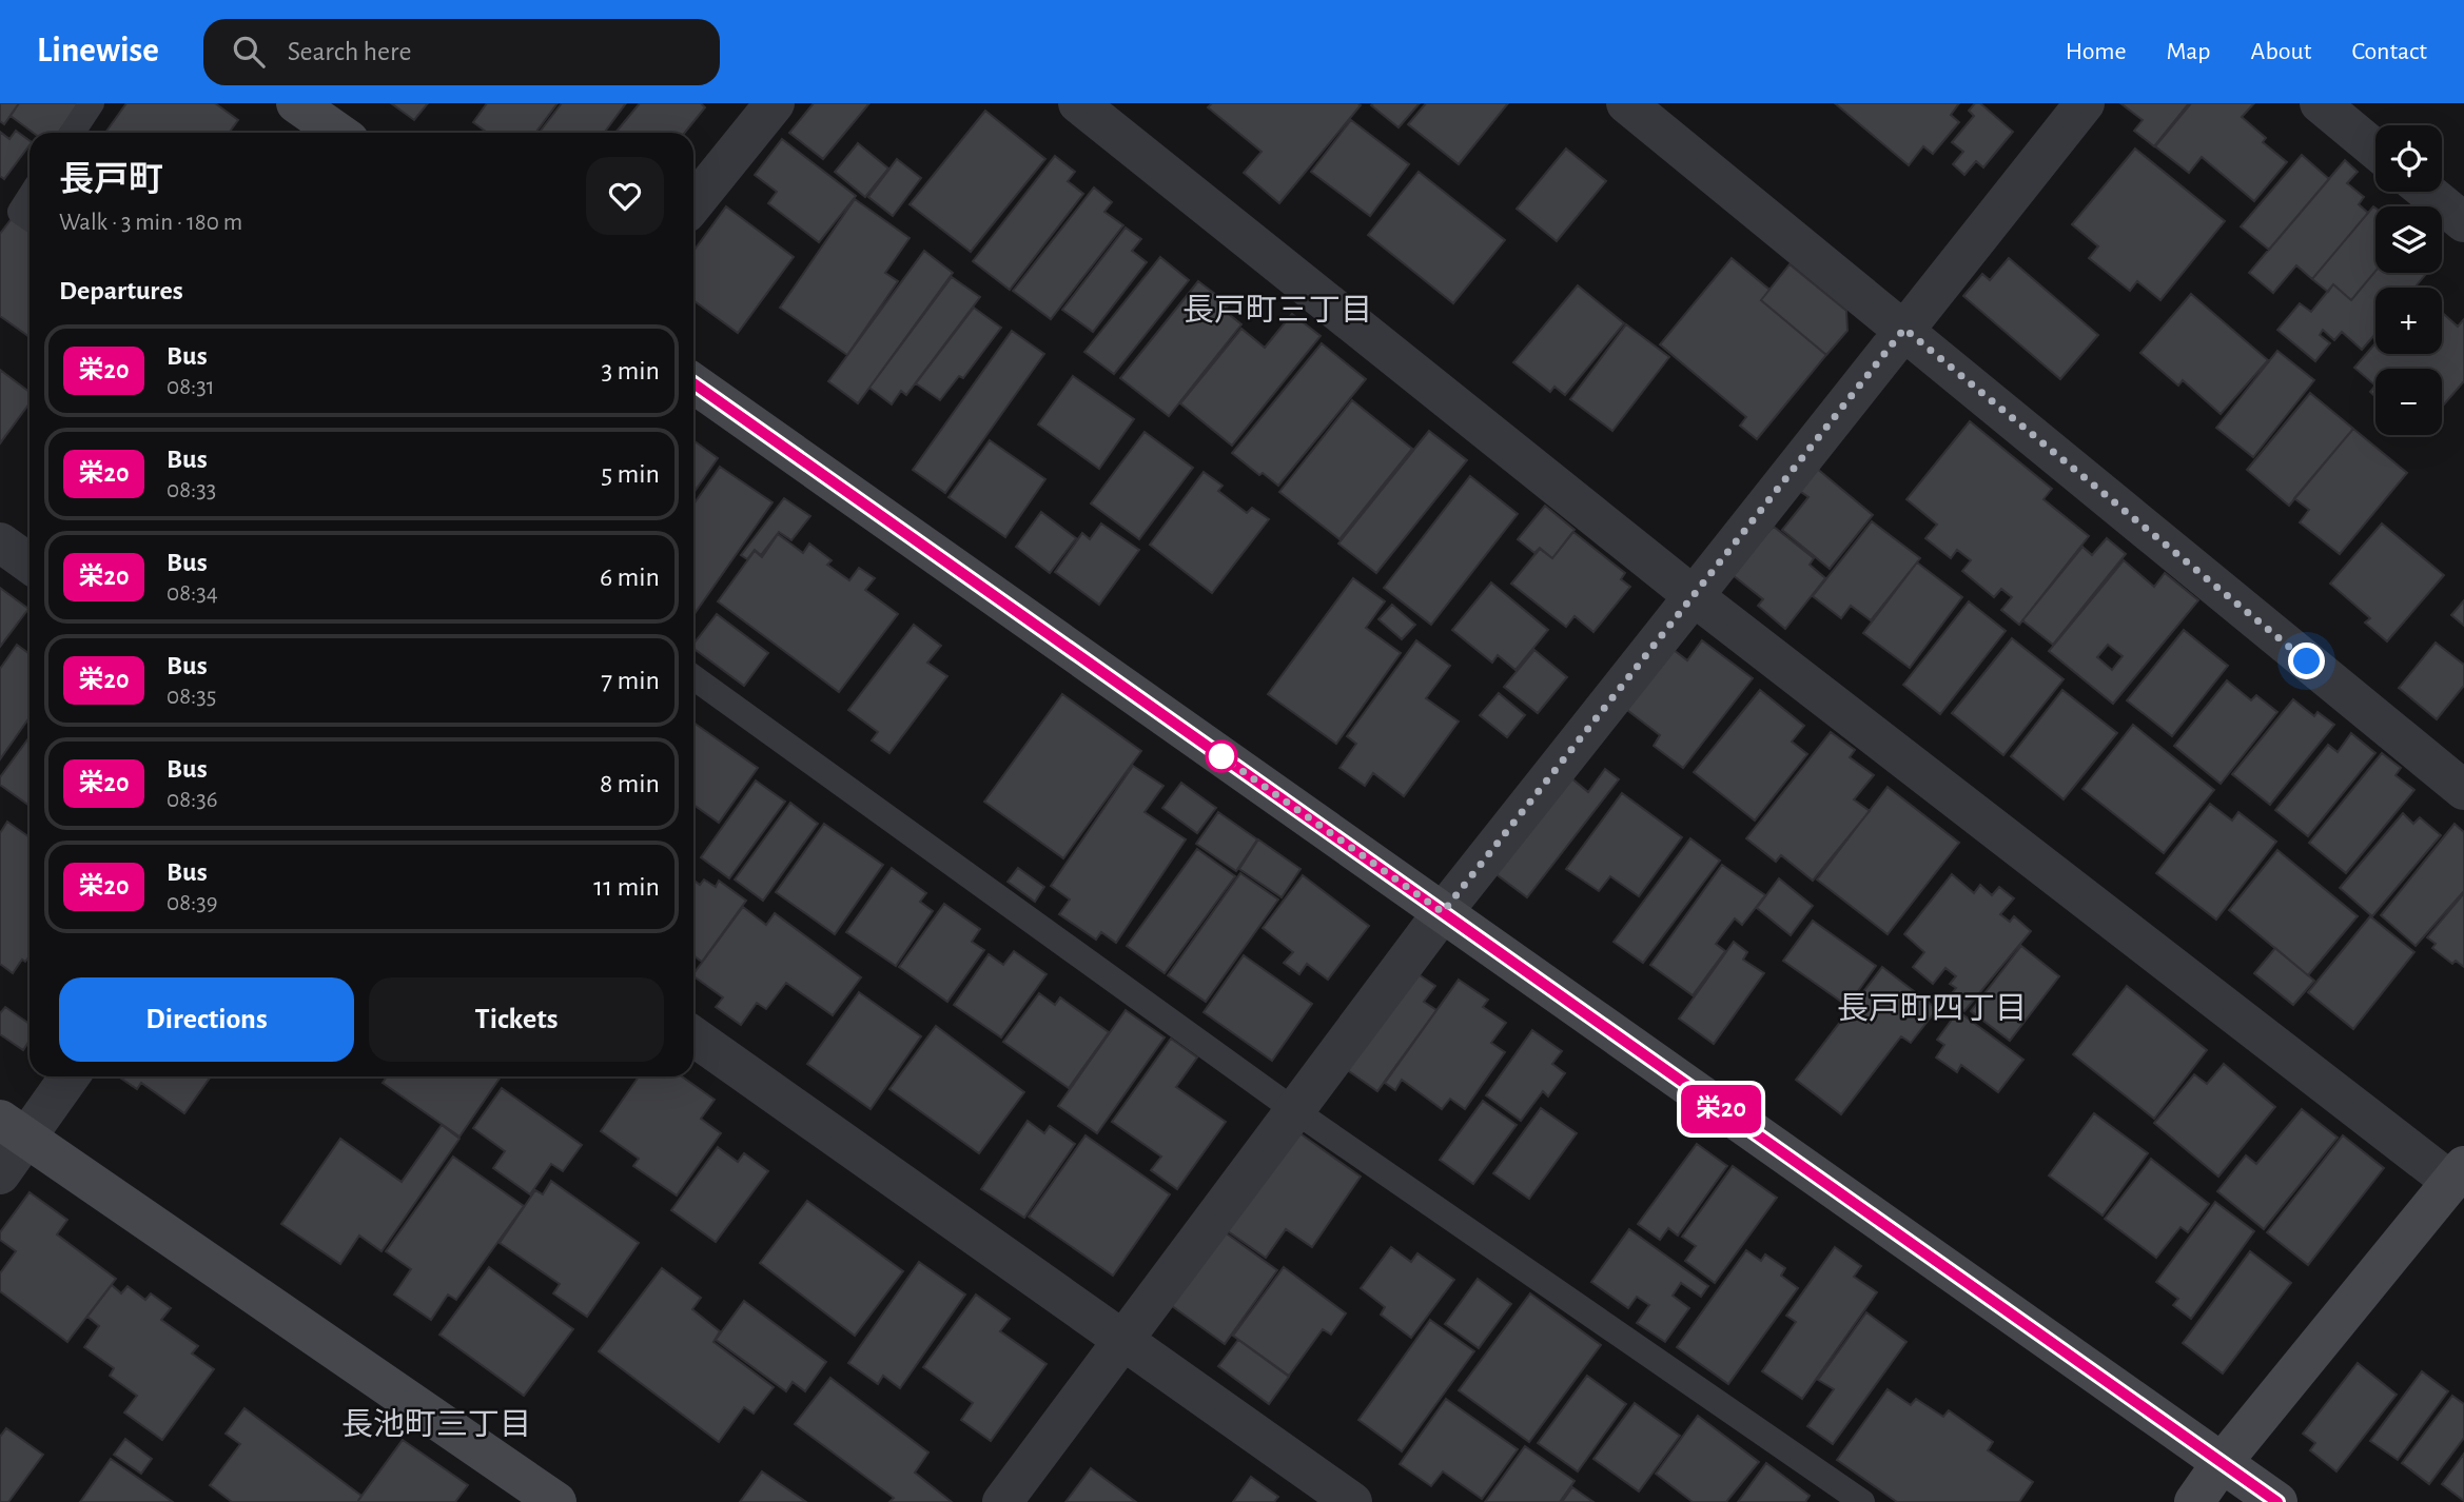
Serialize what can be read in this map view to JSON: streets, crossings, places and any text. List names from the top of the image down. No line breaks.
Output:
{"districts":["長戸町三丁目","長戸町四丁目","長池町三丁目"],"lines":["bus line 栄20"],"page":{"header":"Linewise","search":"Search here","nav":["Home","Map","About","Contact"],"on_map":"栄20","map_buttons":["+","−"],"heading":[["長戸町","Walk · 3 min · 180 m"],"Departures"],"list":[{"mark":"栄20","name":"Bus","note":"08:31","value":"3 min"},{"mark":"栄20","name":"Bus","note":"08:33","value":"5 min"},{"mark":"栄20","name":"Bus","note":"08:34","value":"6 min"},{"mark":"栄20","name":"Bus","note":"08:35","value":"7 min"},{"mark":"栄20","name":"Bus","note":"08:36","value":"8 min"},{"mark":"栄20","name":"Bus","note":"08:39","value":"11 min"}],"buttons":["Directions","Tickets"]}}
